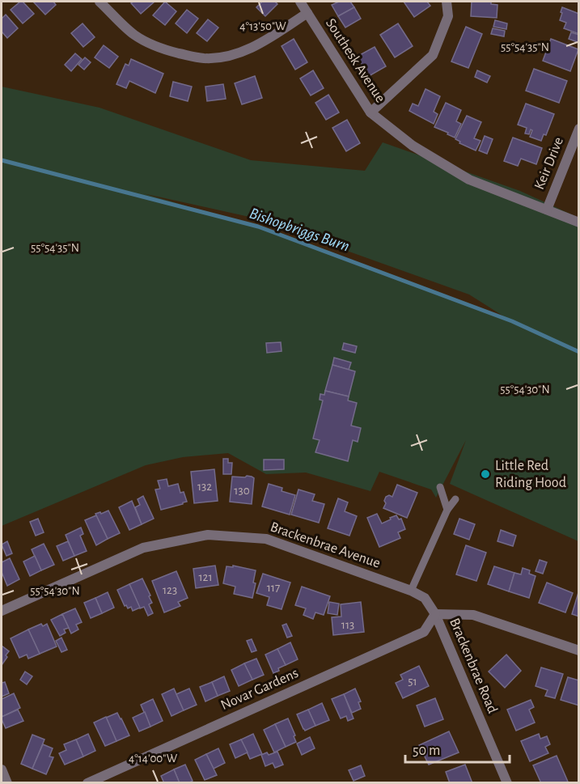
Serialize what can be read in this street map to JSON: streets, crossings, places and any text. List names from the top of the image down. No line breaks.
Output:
{"streets":{"street":["Southesk Avenue","Keir Drive","Brackenbrae Avenue","Brackenbrae Road","Novar Gardens"]},"crossings":[["Southesk Avenue","Keir Drive"],["Brackenbrae Avenue","Brackenbrae Road"],["Brackenbrae Avenue","Novar Gardens"],["Brackenbrae Road","Novar Gardens"]],"water":["Bishopbriggs Burn"],"places":["Little Red Riding Hood"],"house_numbers":["132","130","121","117","123","113","51"],"scale_bar":"50 m","coordinates":["4°13'50\"W","55°54'35\"N","55°54'30\"N","4°14'00\"W"]}
